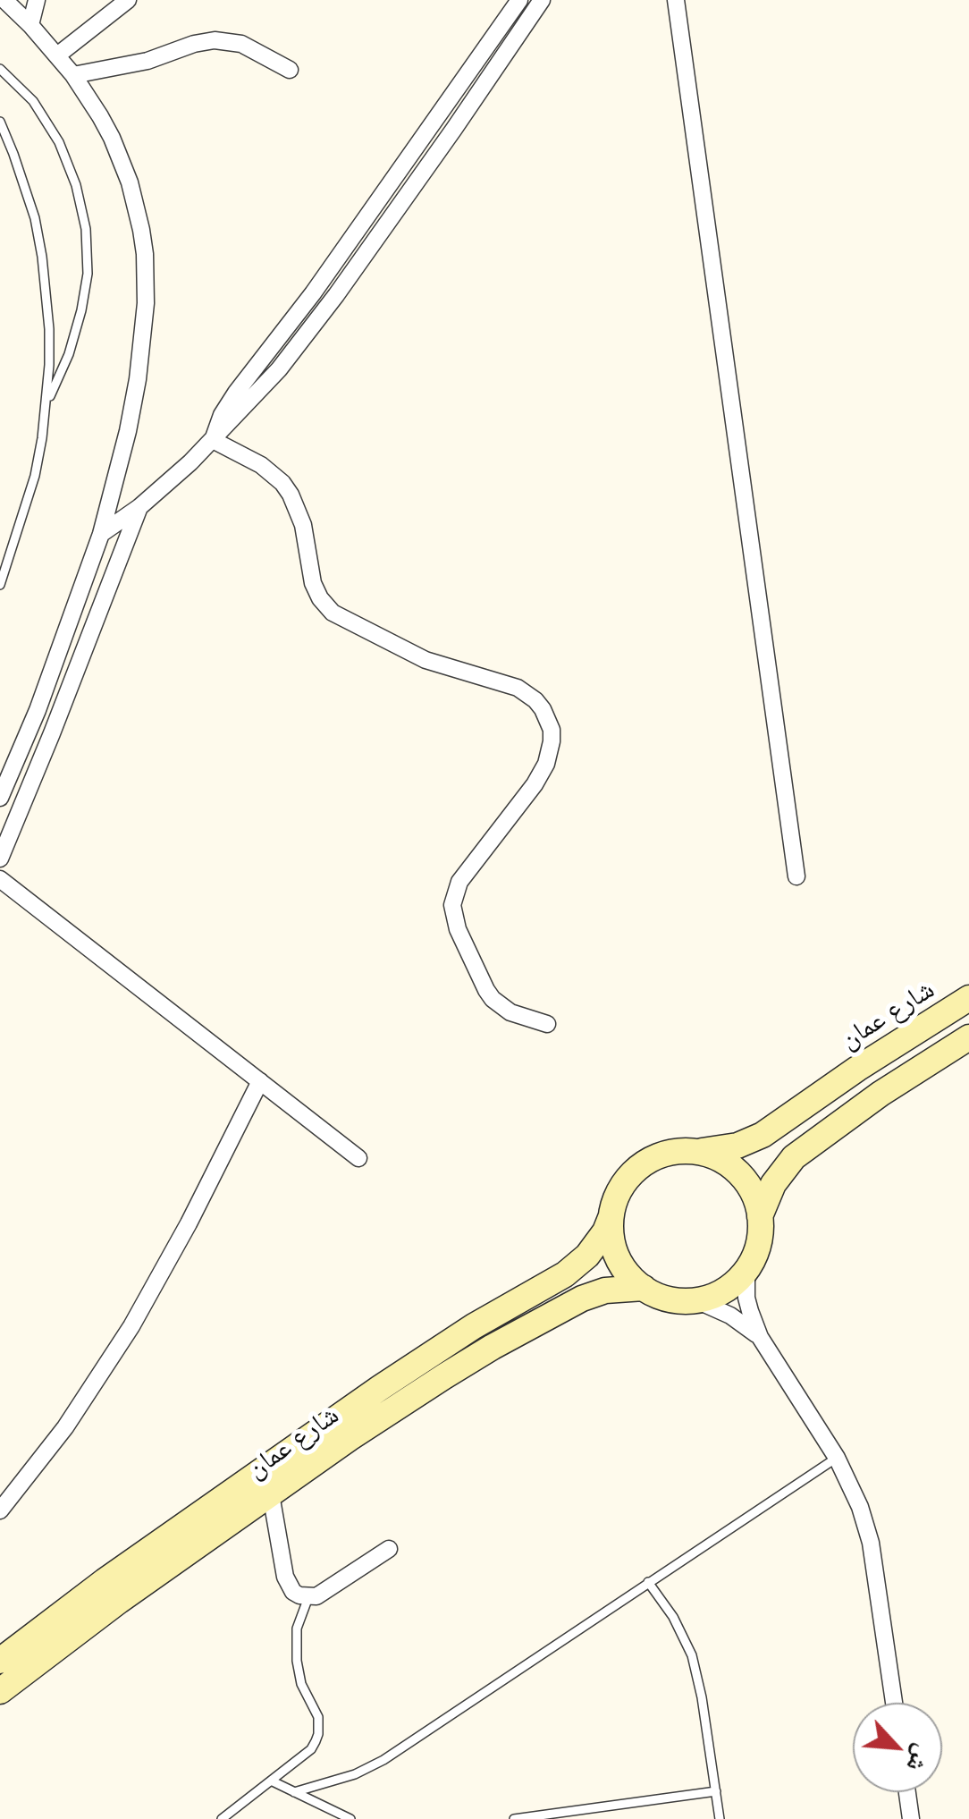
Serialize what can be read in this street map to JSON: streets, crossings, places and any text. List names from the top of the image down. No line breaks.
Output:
{"streets":{"main road":["شارع عمان"]},"north":"bottom right"}
